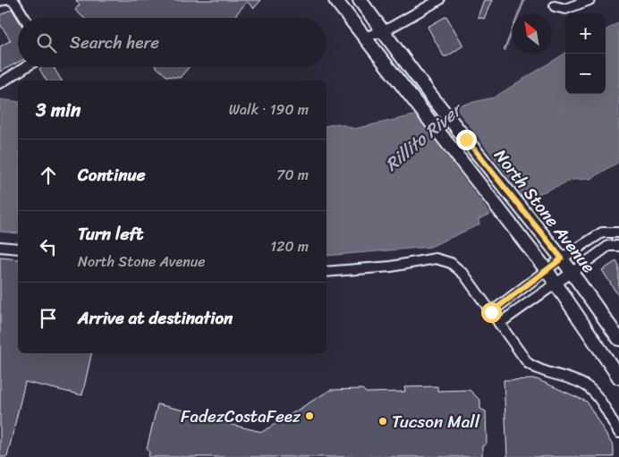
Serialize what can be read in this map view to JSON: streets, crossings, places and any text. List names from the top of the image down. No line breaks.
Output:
{"streets":{"main road":["North Stone Avenue"]},"water":["Rillito River"],"places":["FadezCostaFeez","Tucson Mall"],"north":"top left","page":{"map_buttons":["+","−"],"search":"Search here","heading":["3 min","Walk · 190 m"],"list":[["Continue","70 m"],["Turn left","North Stone Avenue","120 m"],"Arrive at destination"]}}
